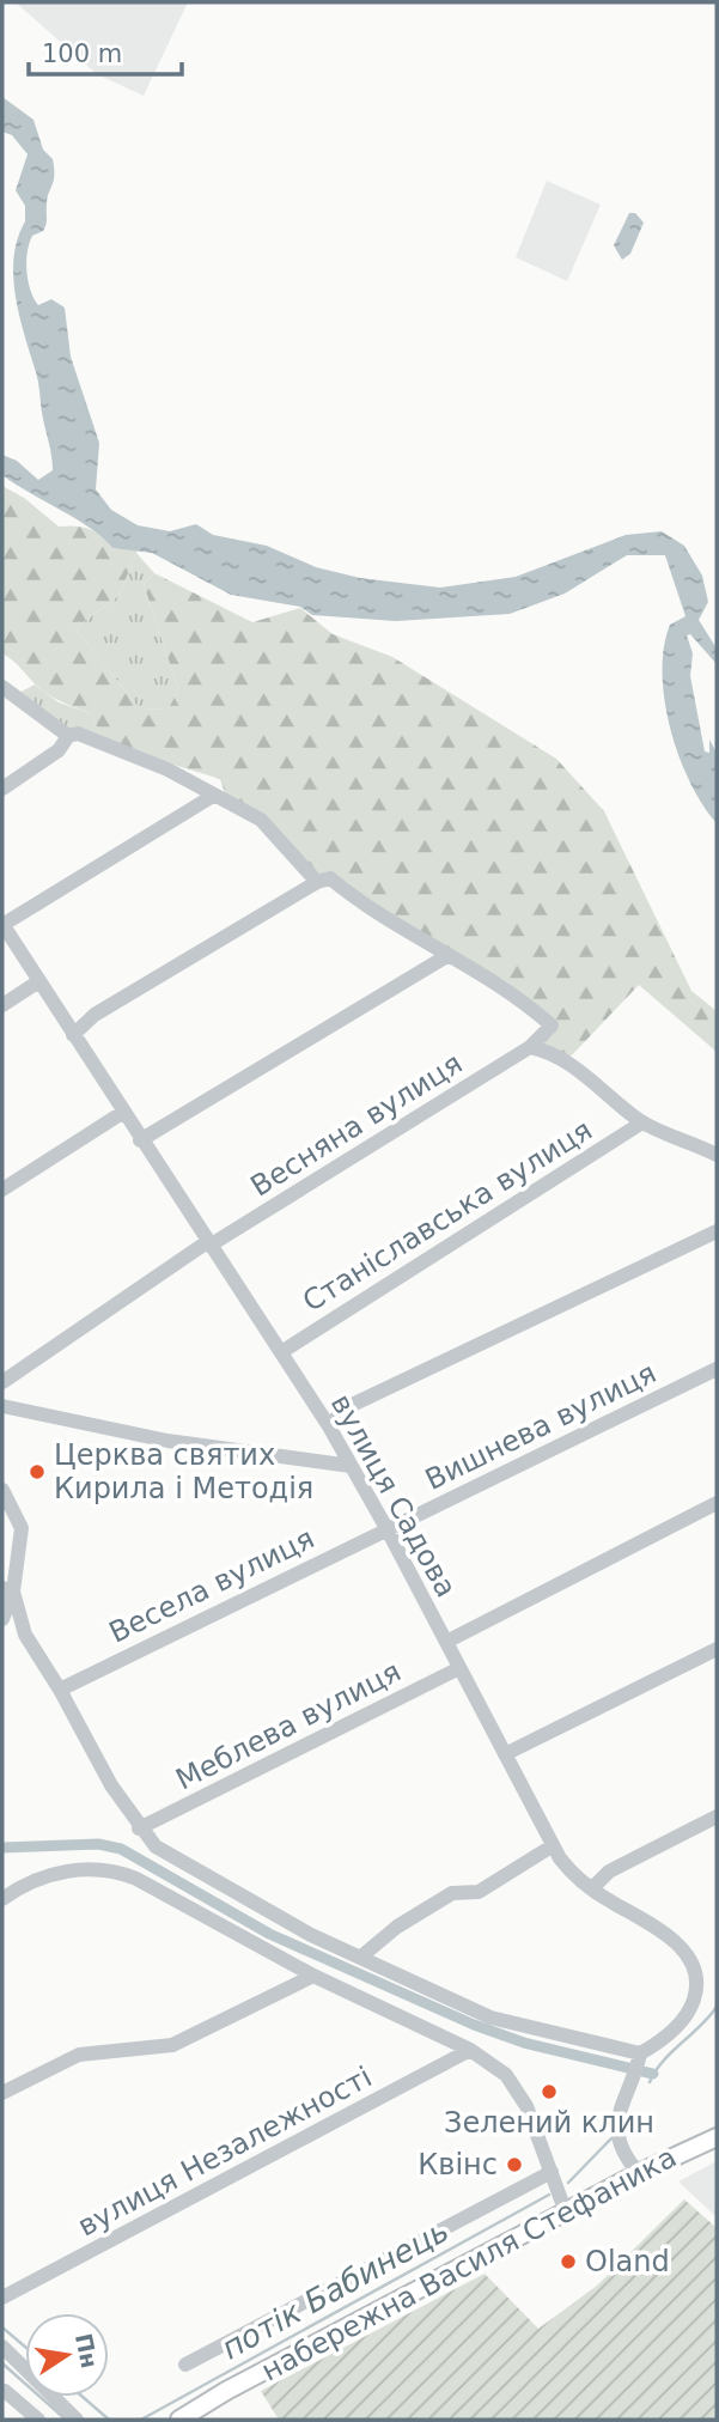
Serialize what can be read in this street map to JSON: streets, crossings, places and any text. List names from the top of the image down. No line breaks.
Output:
{"streets":{"main road":["набережна Василя Стефаника"],"street":["Весняна вулиця","Станіславська вулиця","Вишнева вулиця","вулиця Садова","Весела вулиця","Меблева вулиця","вулиця Незалежності"]},"crossings":[["Весняна вулиця","вулиця Садова"],["Станіславська вулиця","вулиця Садова"],["Вишнева вулиця","вулиця Садова"],["Вишнева вулиця","Весела вулиця"],["вулиця Садова","Весела вулиця"],["вулиця Садова","Меблева вулиця"]],"water":["потік Бабинець"],"places":["Церква святих Кирила і Методія","Зелений клин","Квінс","Oland"],"scale_bar":"100 m","north":"right"}
